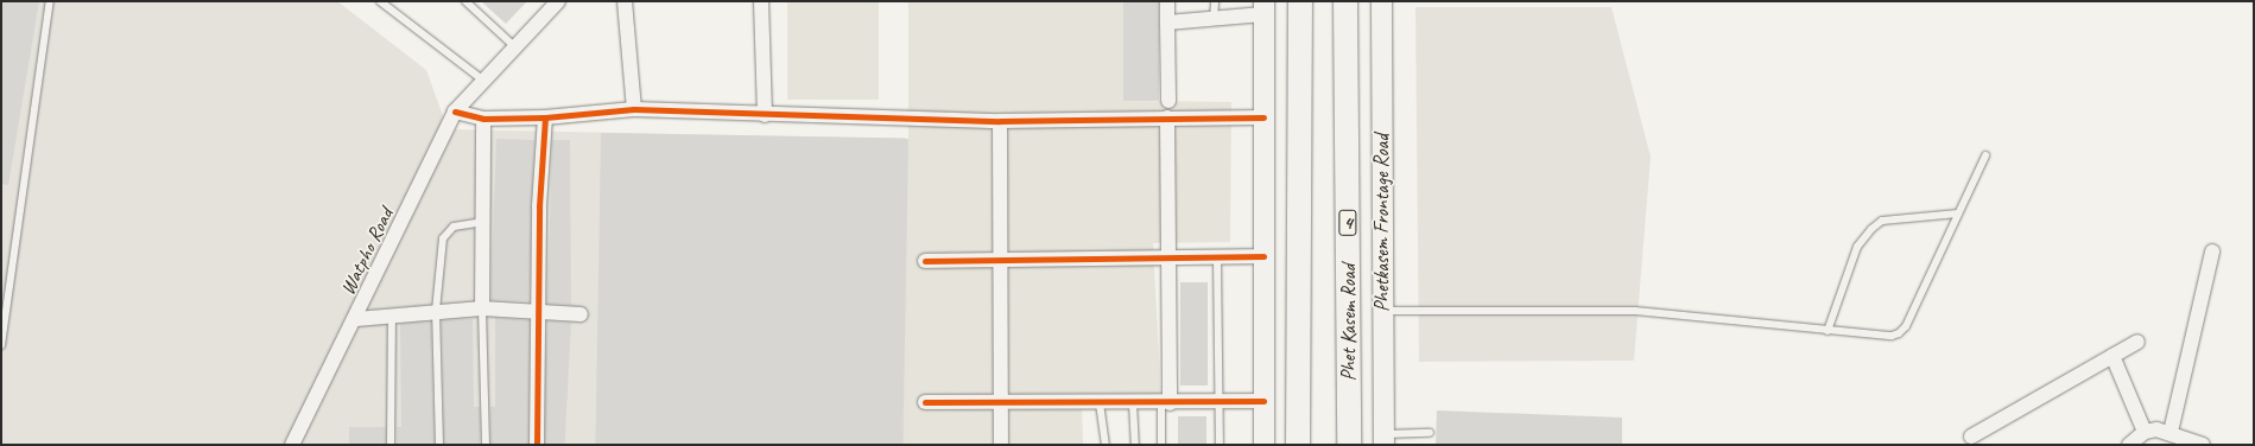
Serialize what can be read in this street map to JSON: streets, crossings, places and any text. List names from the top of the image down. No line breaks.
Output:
{"streets":{"highway":["4","Phet Kasem Road"],"main road":["Phetkasem Frontage Road"],"street":["Watpho Road"]}}
